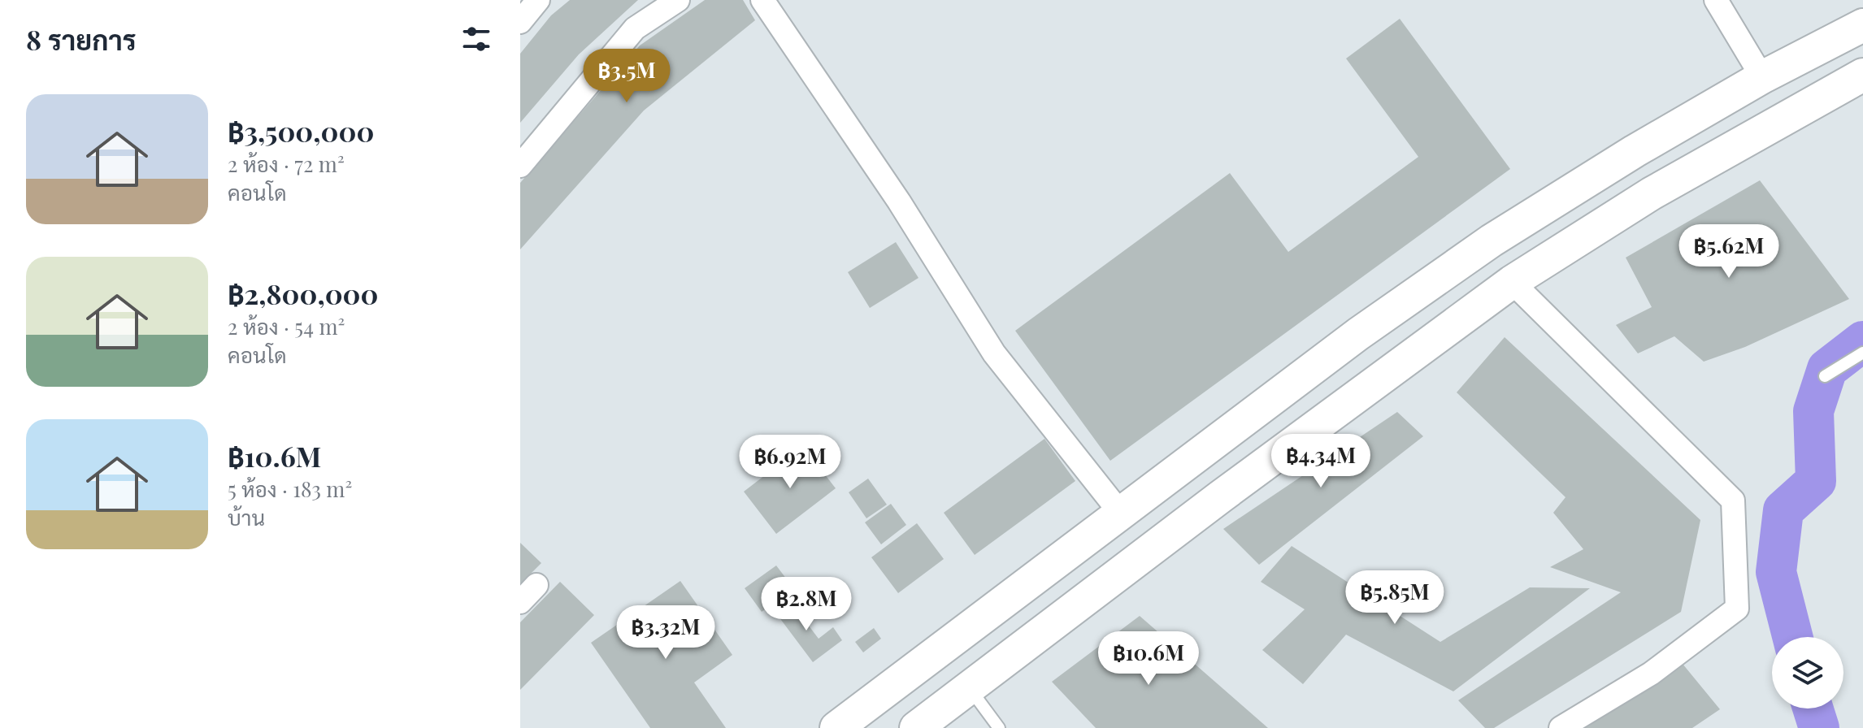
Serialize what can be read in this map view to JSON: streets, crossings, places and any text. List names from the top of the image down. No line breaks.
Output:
{"page":{"heading":"8 รายการ","price":["฿3.5M","฿5.62M","฿4.34M","฿6.92M","฿5.85M","฿2.8M","฿3.32M","฿10.6M"],"list":[{"name":"฿3,500,000","note":"2 ห้อง · 72 m² · คอนโด"},{"name":"฿2,800,000","note":"2 ห้อง · 54 m² · คอนโด"},{"name":"฿10.6M","note":"5 ห้อง · 183 m² · บ้าน"}]}}
